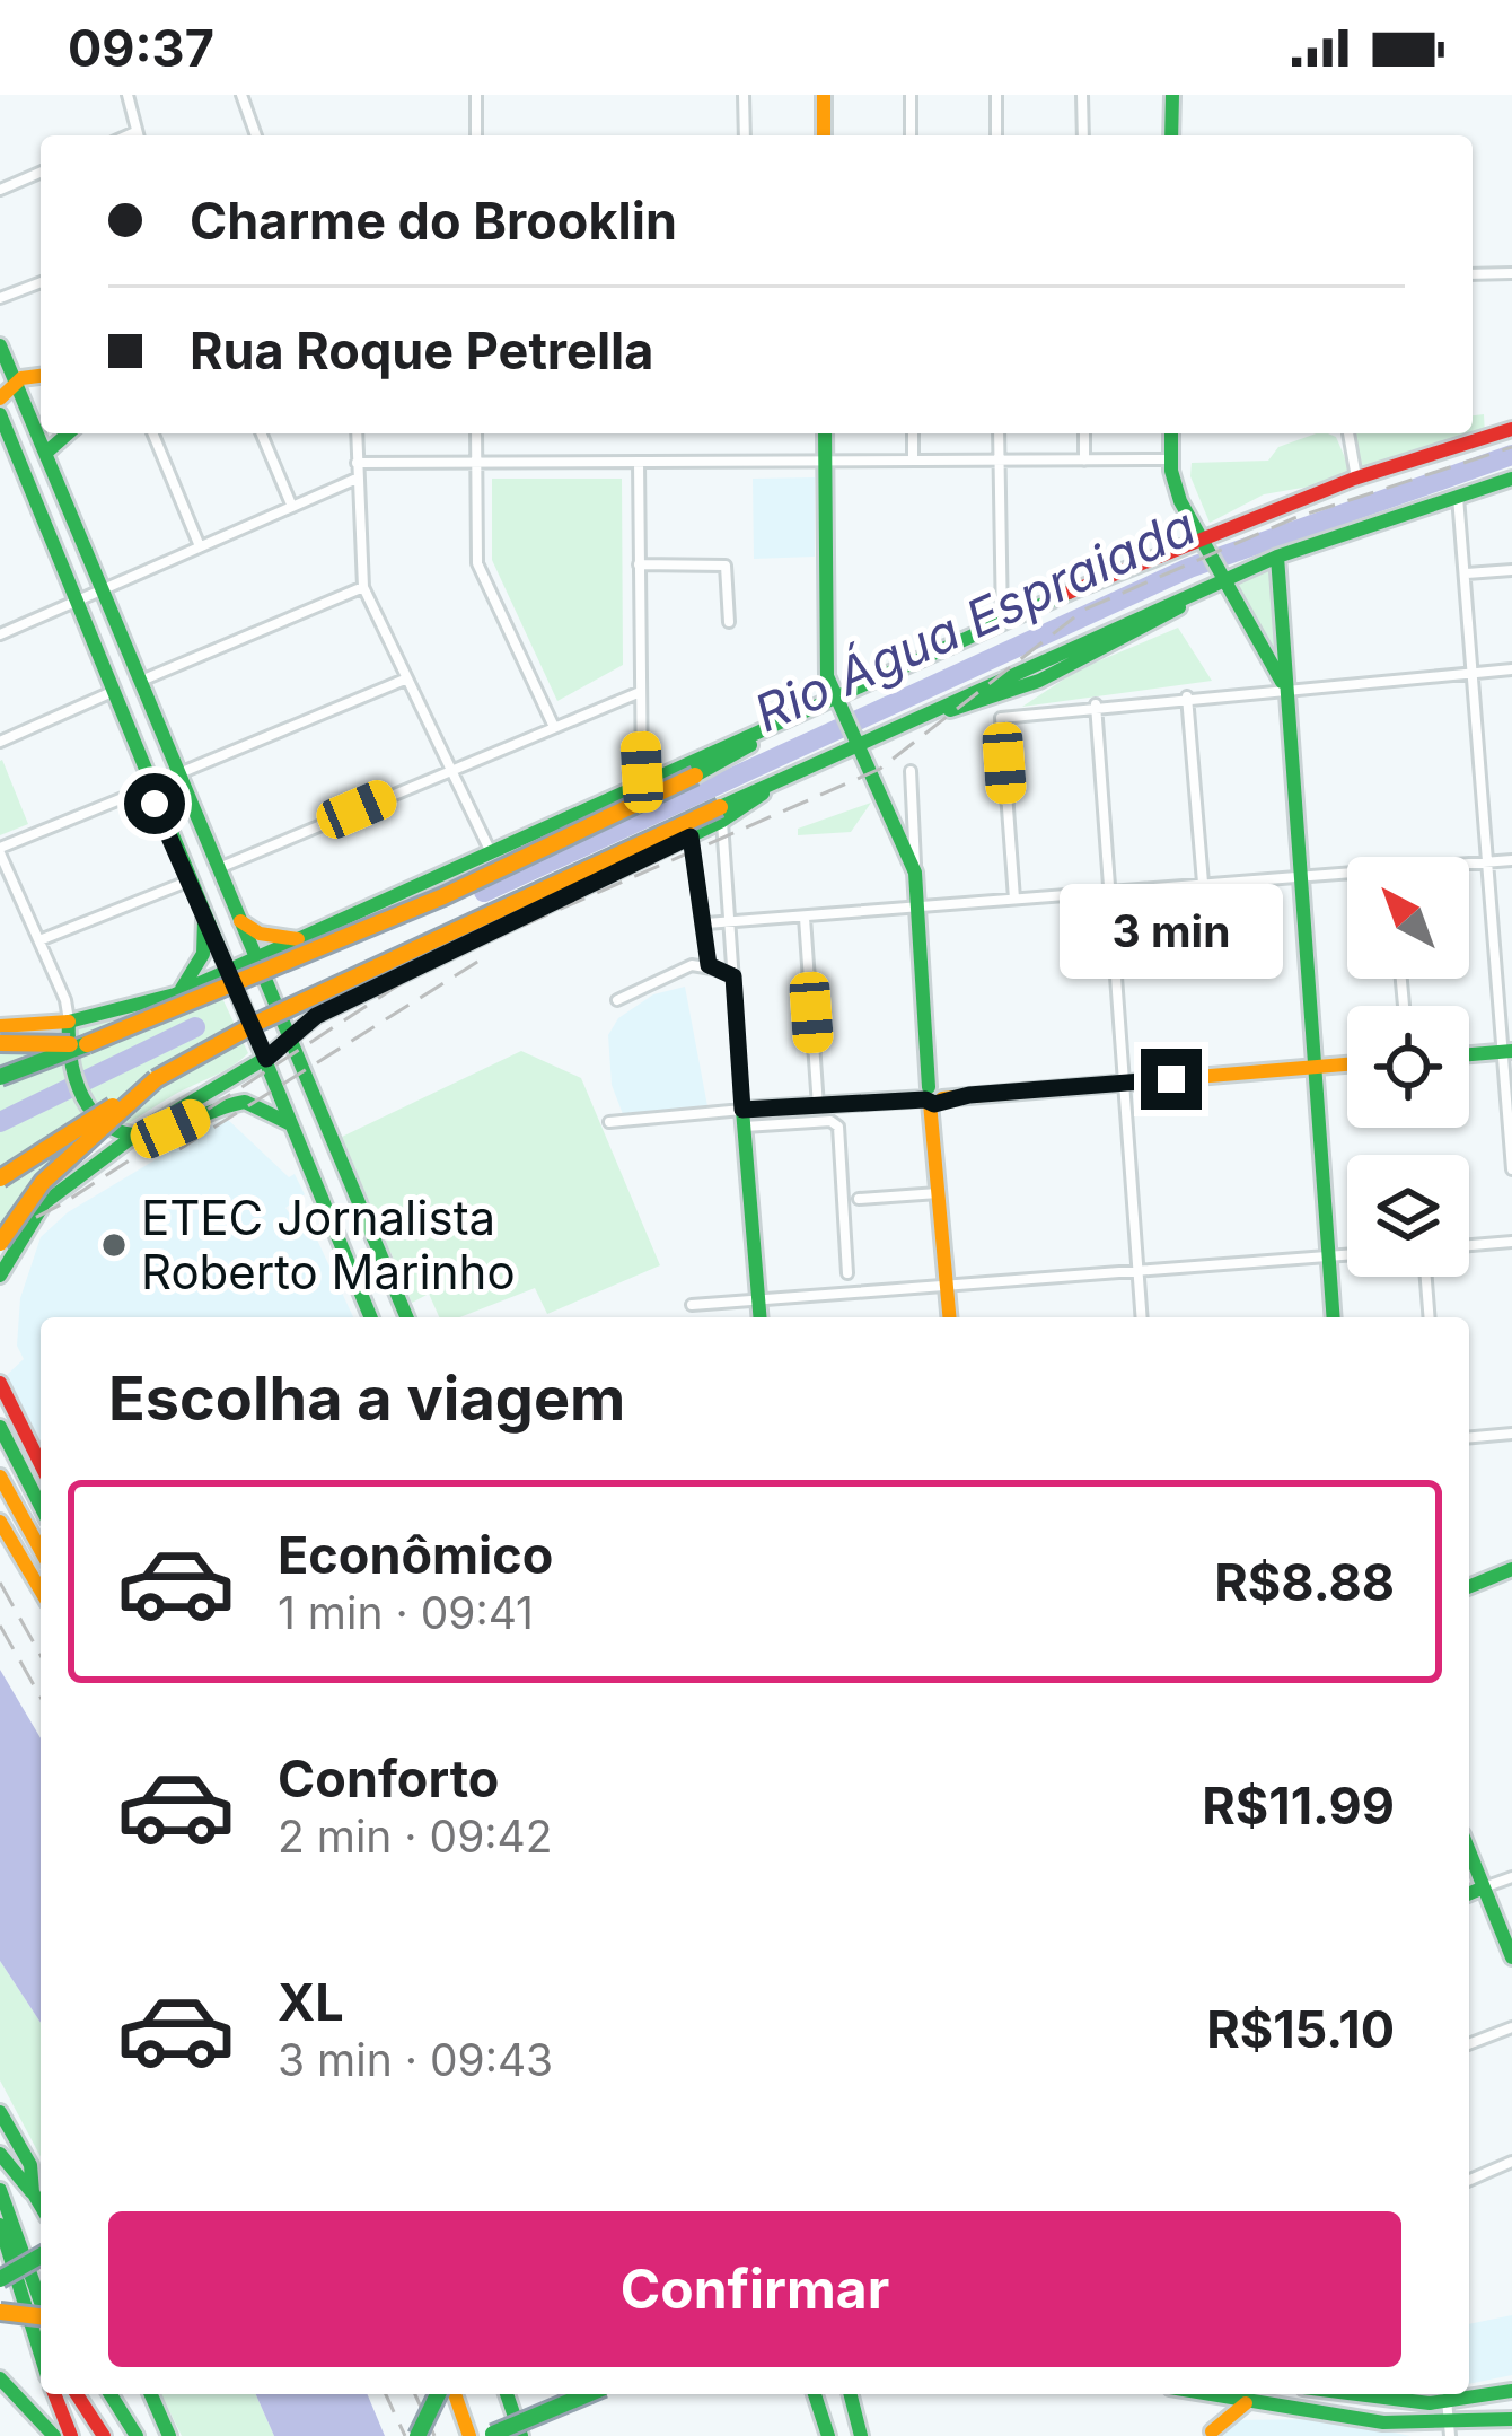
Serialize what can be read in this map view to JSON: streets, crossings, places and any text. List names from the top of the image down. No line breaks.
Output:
{"water":["Rio Água Espraiada"],"places":["ETEC Jornalista Roberto Marinho"],"north":"top left","page":{"status":"09:37","banner":["Charme do Brooklin","Rua Roque Petrella"],"bubble":"3 min","heading":"Escolha a viagem","list":[{"name":"Econômico","note":"1 min · 09:41","value":"R$8.88"},{"name":"Conforto","note":"2 min · 09:42","value":"R$11.99"},{"name":"XL","note":"3 min · 09:43","value":"R$15.10"}],"buttons":"Confirmar"}}
